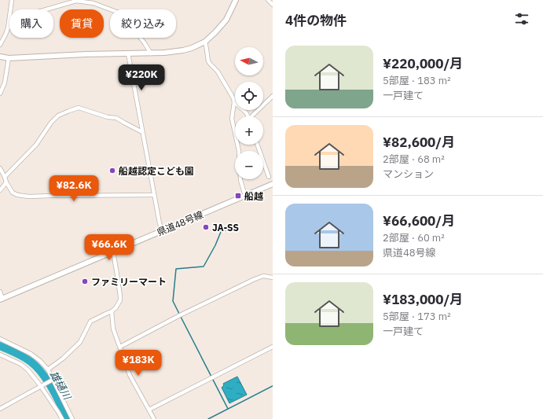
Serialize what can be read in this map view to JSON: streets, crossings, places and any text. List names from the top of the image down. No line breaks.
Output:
{"streets":{"main road":["県道48号線"]},"water":["雄樋川"],"places":{"other":["船越認定こども園","JA-SS","ファミリーマート"],"transit":["船越"]},"north":"left","page":{"heading":"4件の物件","chip":["購入","賃貸","絞り込み"],"list":[{"name":"¥220,000/月","note":"5部屋 · 183 m² · 一戸建て"},{"name":"¥82,600/月","note":"2部屋 · 68 m² · マンション"},{"name":"¥66,600/月","note":"2部屋 · 60 m² · 県道48号線"},{"name":"¥183,000/月","note":"5部屋 · 173 m² · 一戸建て"}],"map_buttons":["+","−"],"price":["¥220K","¥82.6K","¥66.6K","¥183K"]}}
